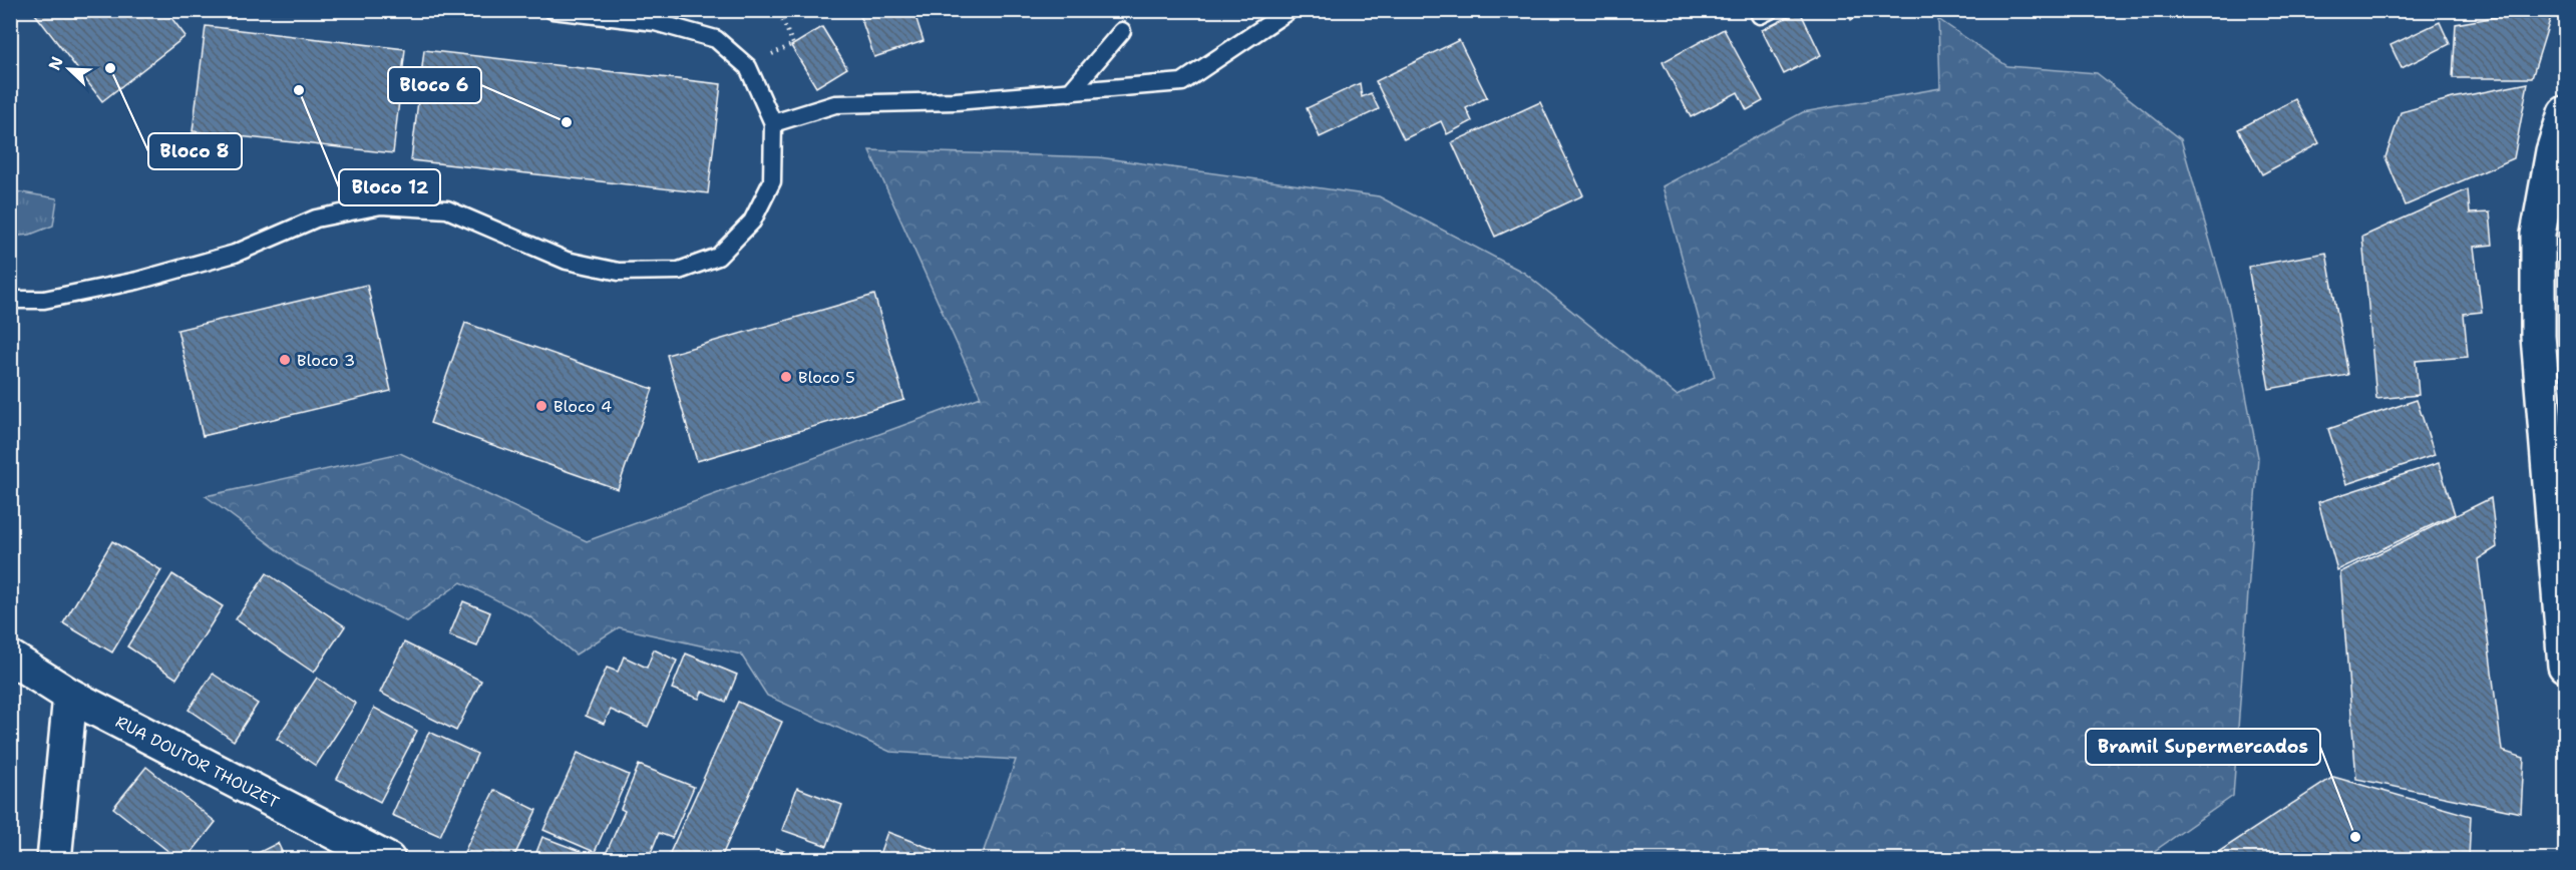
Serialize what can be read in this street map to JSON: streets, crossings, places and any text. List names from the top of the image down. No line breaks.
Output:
{"streets":{"street":["RUA DOUTOR THOUZET"]},"places":["Bloco 8","Bloco 12","Bloco 6","Bloco 3","Bloco 5","Bloco 4","Bramil Supermercados"],"north":"top left"}
